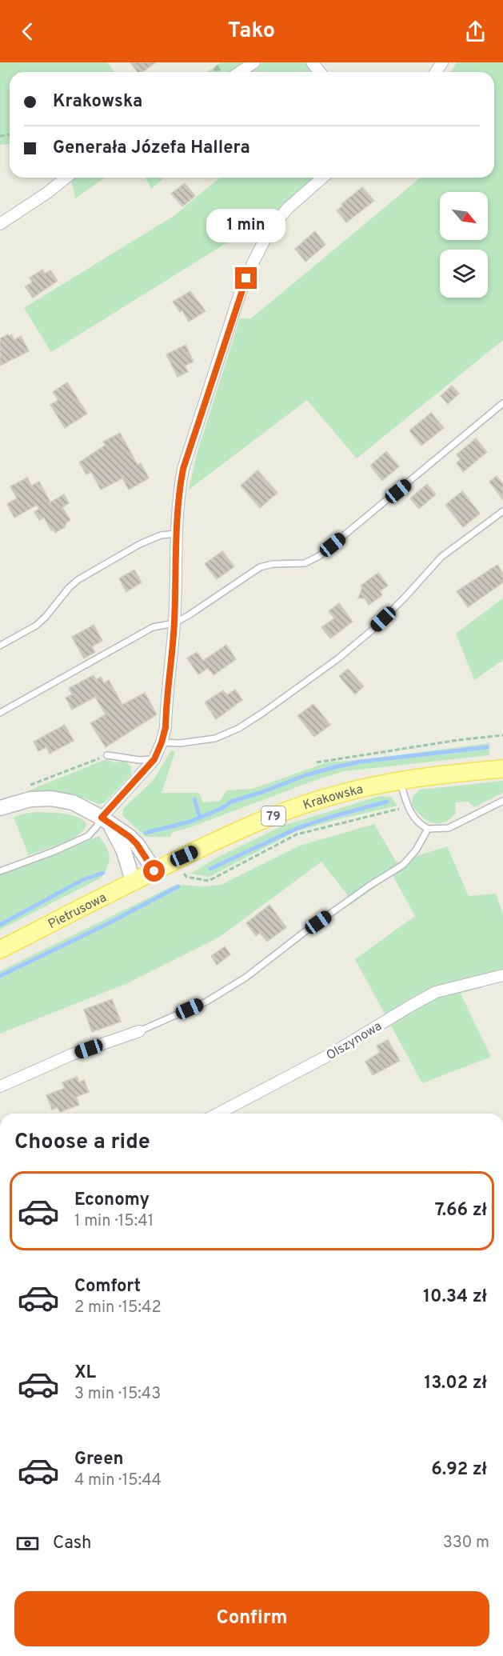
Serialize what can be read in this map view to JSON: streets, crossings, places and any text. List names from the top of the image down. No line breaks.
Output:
{"streets":{"main road":["Krakowska","79","Pietrusowa"],"street":["Olszynowa"]},"crossings":[["Krakowska","Pietrusowa"]],"north":"bottom right","page":{"header":"Tako","banner":["Krakowska","Generała Józefa Hallera"],"bubble":"1 min","heading":"Choose a ride","list":[{"name":"Economy","note":"1 min · 15:41","value":"7.66 zł"},{"name":"Comfort","note":"2 min · 15:42","value":"10.34 zł"},{"name":"XL","note":"3 min · 15:43","value":"13.02 zł"},{"name":"Green","note":"4 min · 15:44","value":"6.92 zł"}],"pay":["Cash","330 m"],"buttons":"Confirm"}}
